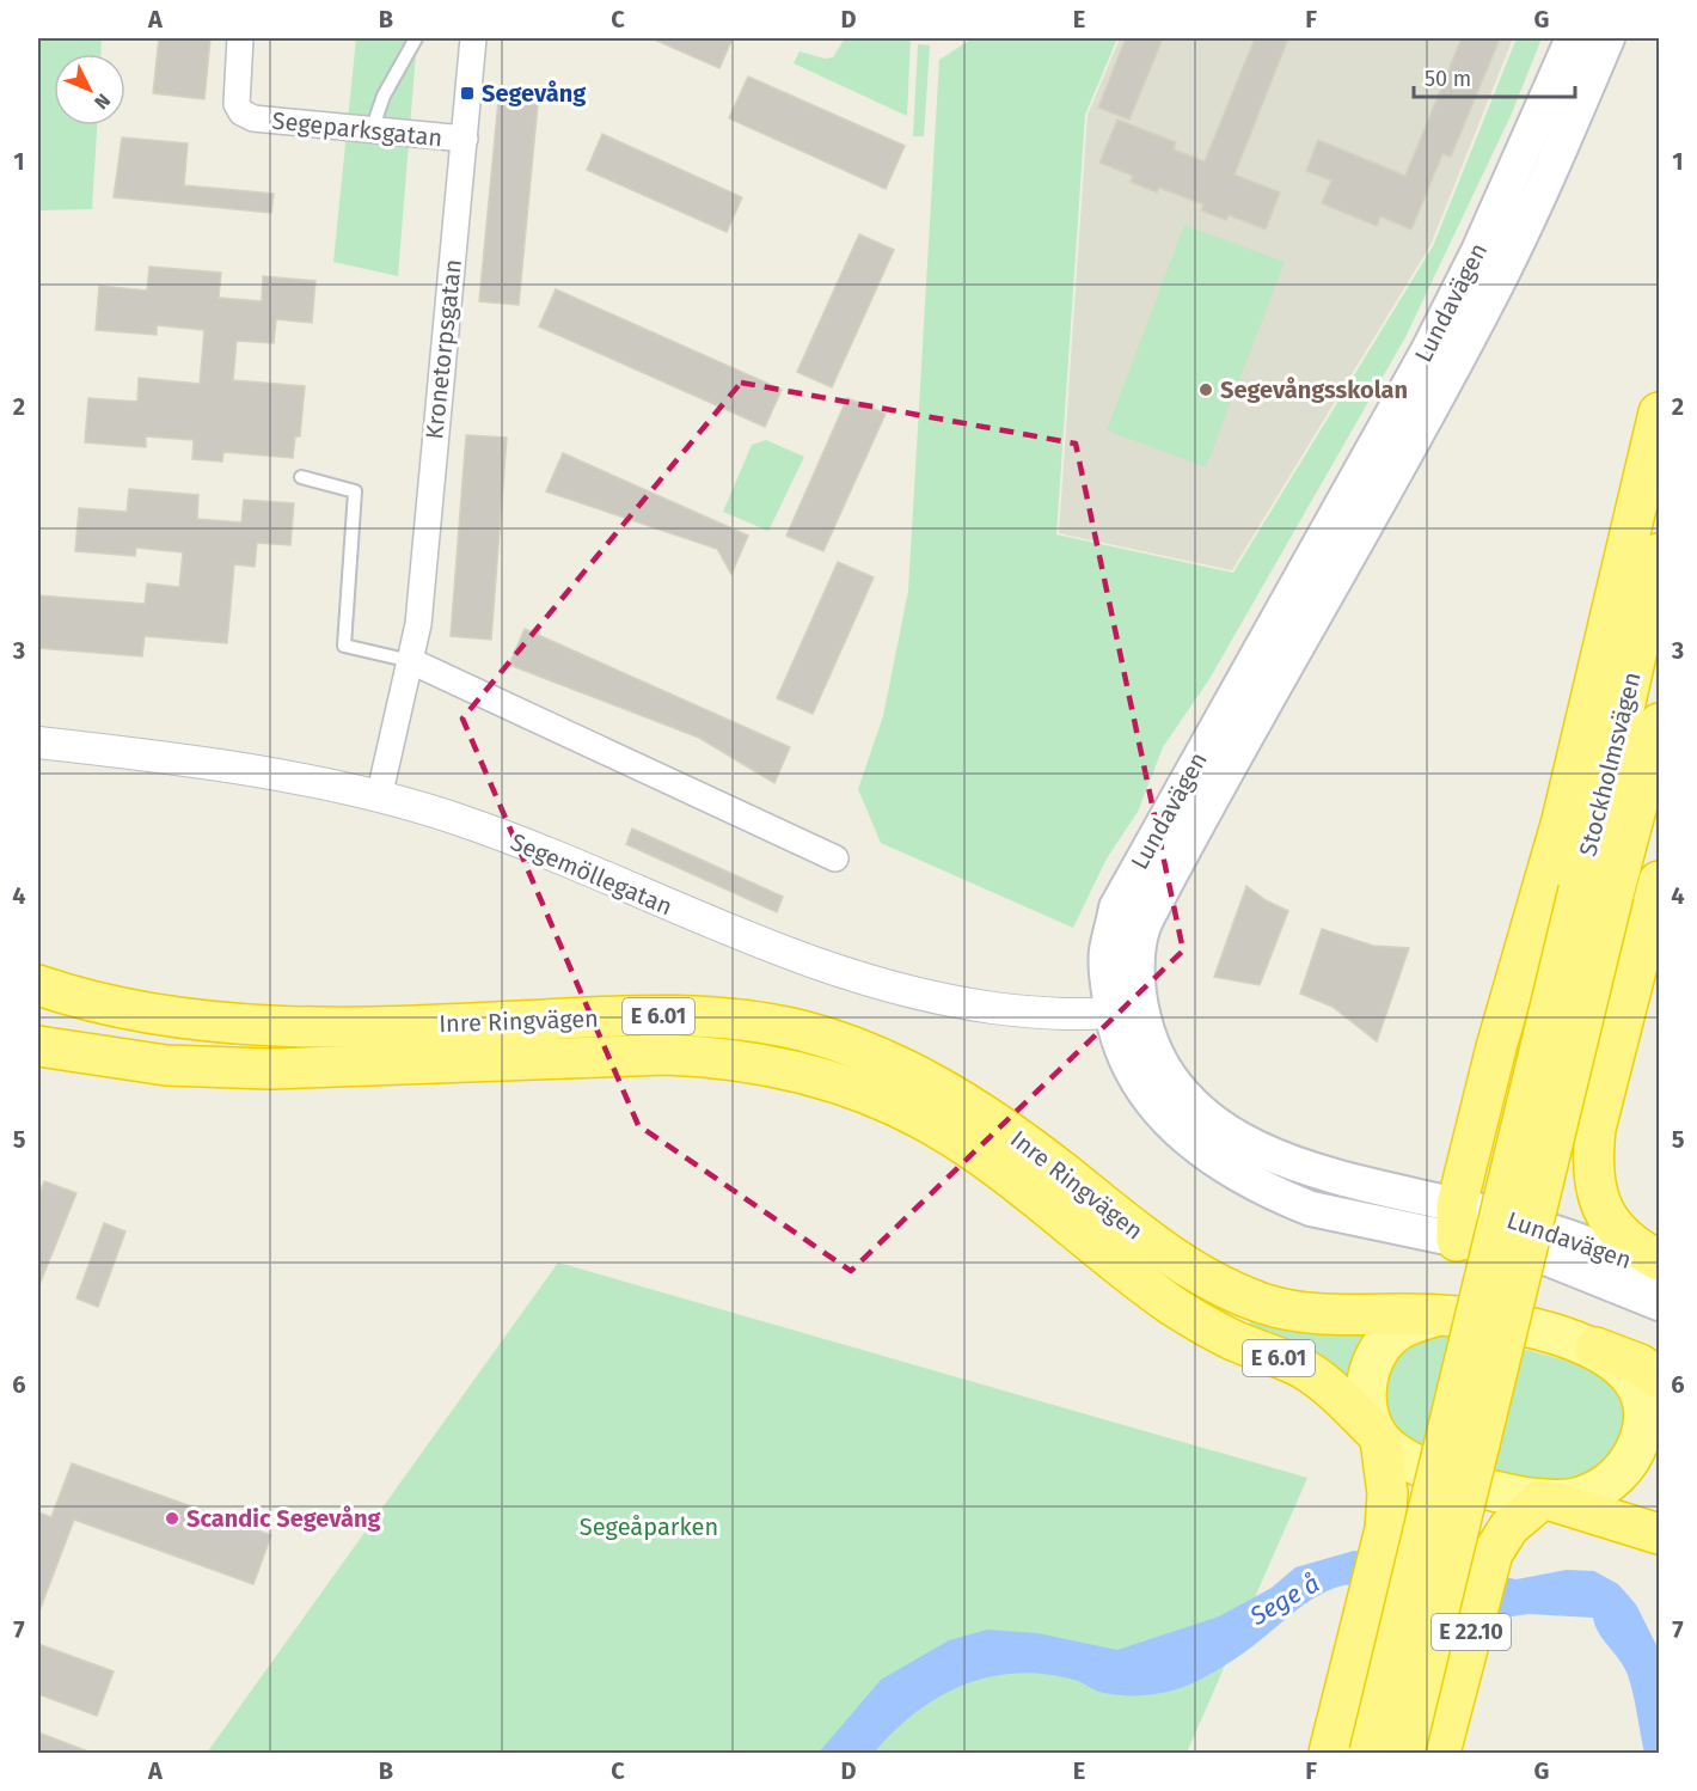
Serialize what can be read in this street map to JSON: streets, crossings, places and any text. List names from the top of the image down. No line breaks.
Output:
{"streets":{"highway":["Stockholmsvägen","E 6.01","Inre Ringvägen","E 22.10"],"main road":["Lundavägen"],"street":["Segeparksgatan","Kronetorpsgatan","Segemöllegatan"]},"crossings":[["Segeparksgatan","Kronetorpsgatan"],["Lundavägen","Segemöllegatan"],["Kronetorpsgatan","Segemöllegatan"],["Inre Ringvägen","E 22.10"]],"water":["Sege å"],"parks":["Segeåparken"],"places":{"transit":["Segevång"],"other":["Segevångsskolan","Scandic Segevång"]},"scale_bar":"50 m","north":"bottom right","grid":{"columns":["A","B","C","D","E","F","G"],"rows":["1","2","3","4","5","6","7"]}}
